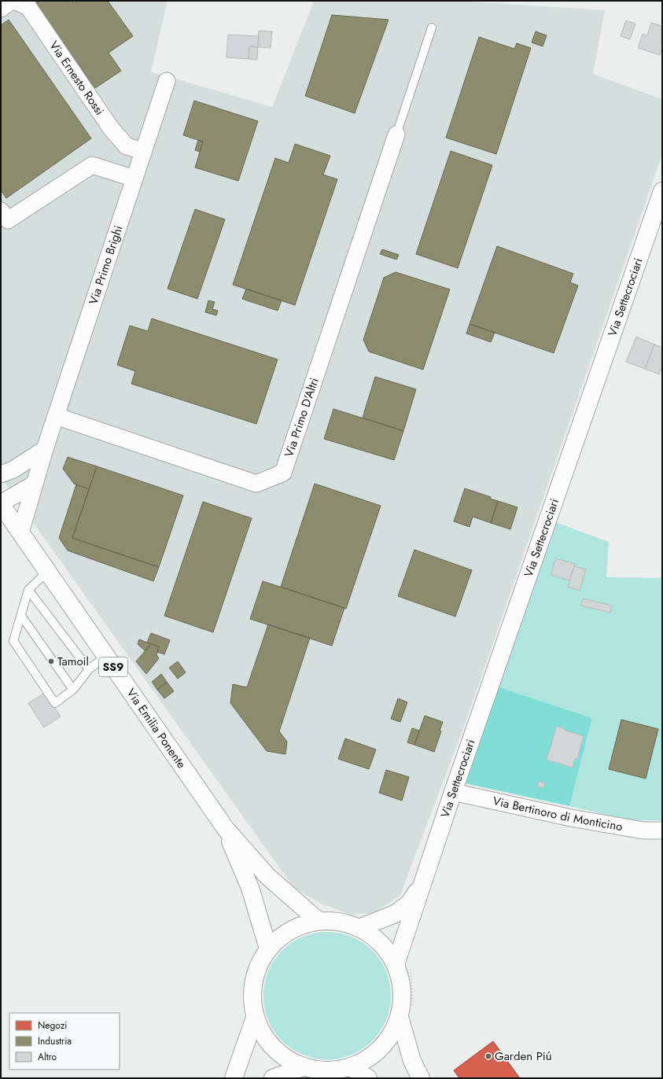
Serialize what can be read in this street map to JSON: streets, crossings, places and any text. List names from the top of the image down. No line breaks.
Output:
{"streets":{"main road":["Via Settecrociari","SS9","Via Emilia Ponente"],"street":["Via Ernesto Rossi","Via Primo Brighi","Via Primo D'Altri","Via Bertinoro di Monticino"]},"crossings":[["Via Ernesto Rossi","Via Primo Brighi"],["Via Primo Brighi","Via Primo D'Altri"],["Via Primo Brighi","Via Emilia Ponente"],["Via Settecrociari","Via Bertinoro di Monticino"]],"places":["Tamoil","Garden Piú"],"legend":["Negozi","Industria","Altro"]}
